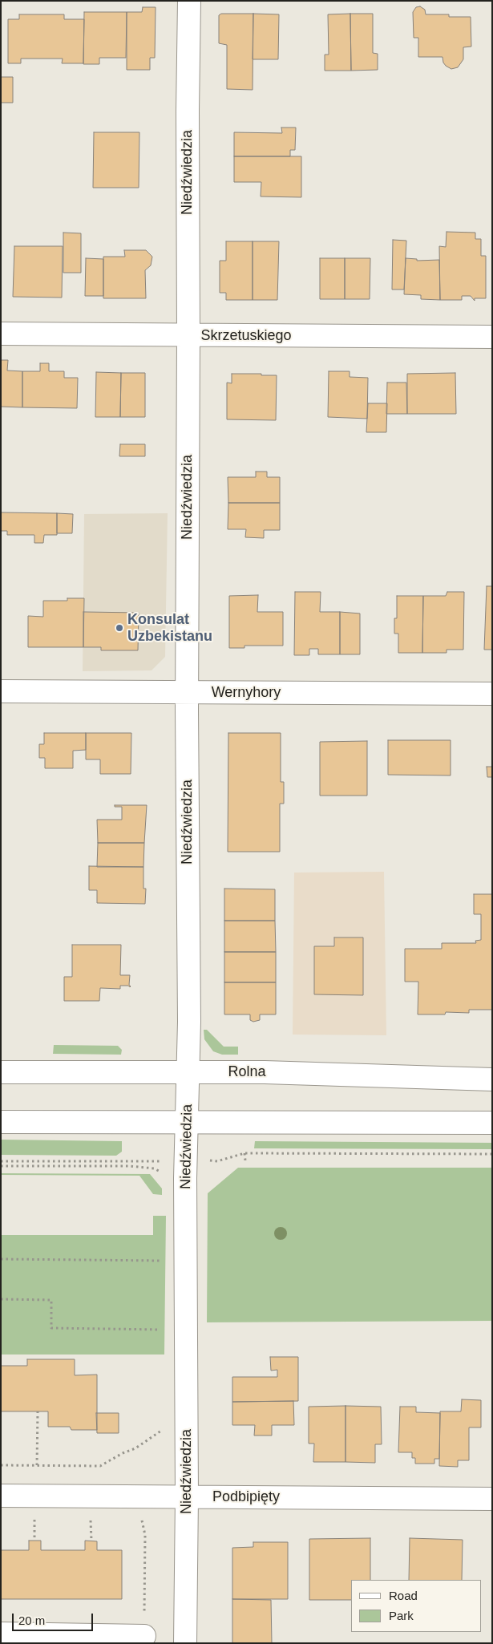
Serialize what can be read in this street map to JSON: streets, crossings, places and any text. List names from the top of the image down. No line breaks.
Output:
{"streets":{"street":["Niedźwiedzia","Skrzetuskiego","Wernyhory","Rolna","Podbipięty"]},"crossings":[["Niedźwiedzia","Skrzetuskiego"],["Niedźwiedzia","Wernyhory"],["Niedźwiedzia","Rolna"],["Niedźwiedzia","Podbipięty"]],"places":["Konsulat Uzbekistanu"],"legend":["Road","Park"],"scale_bar":"20 m"}
